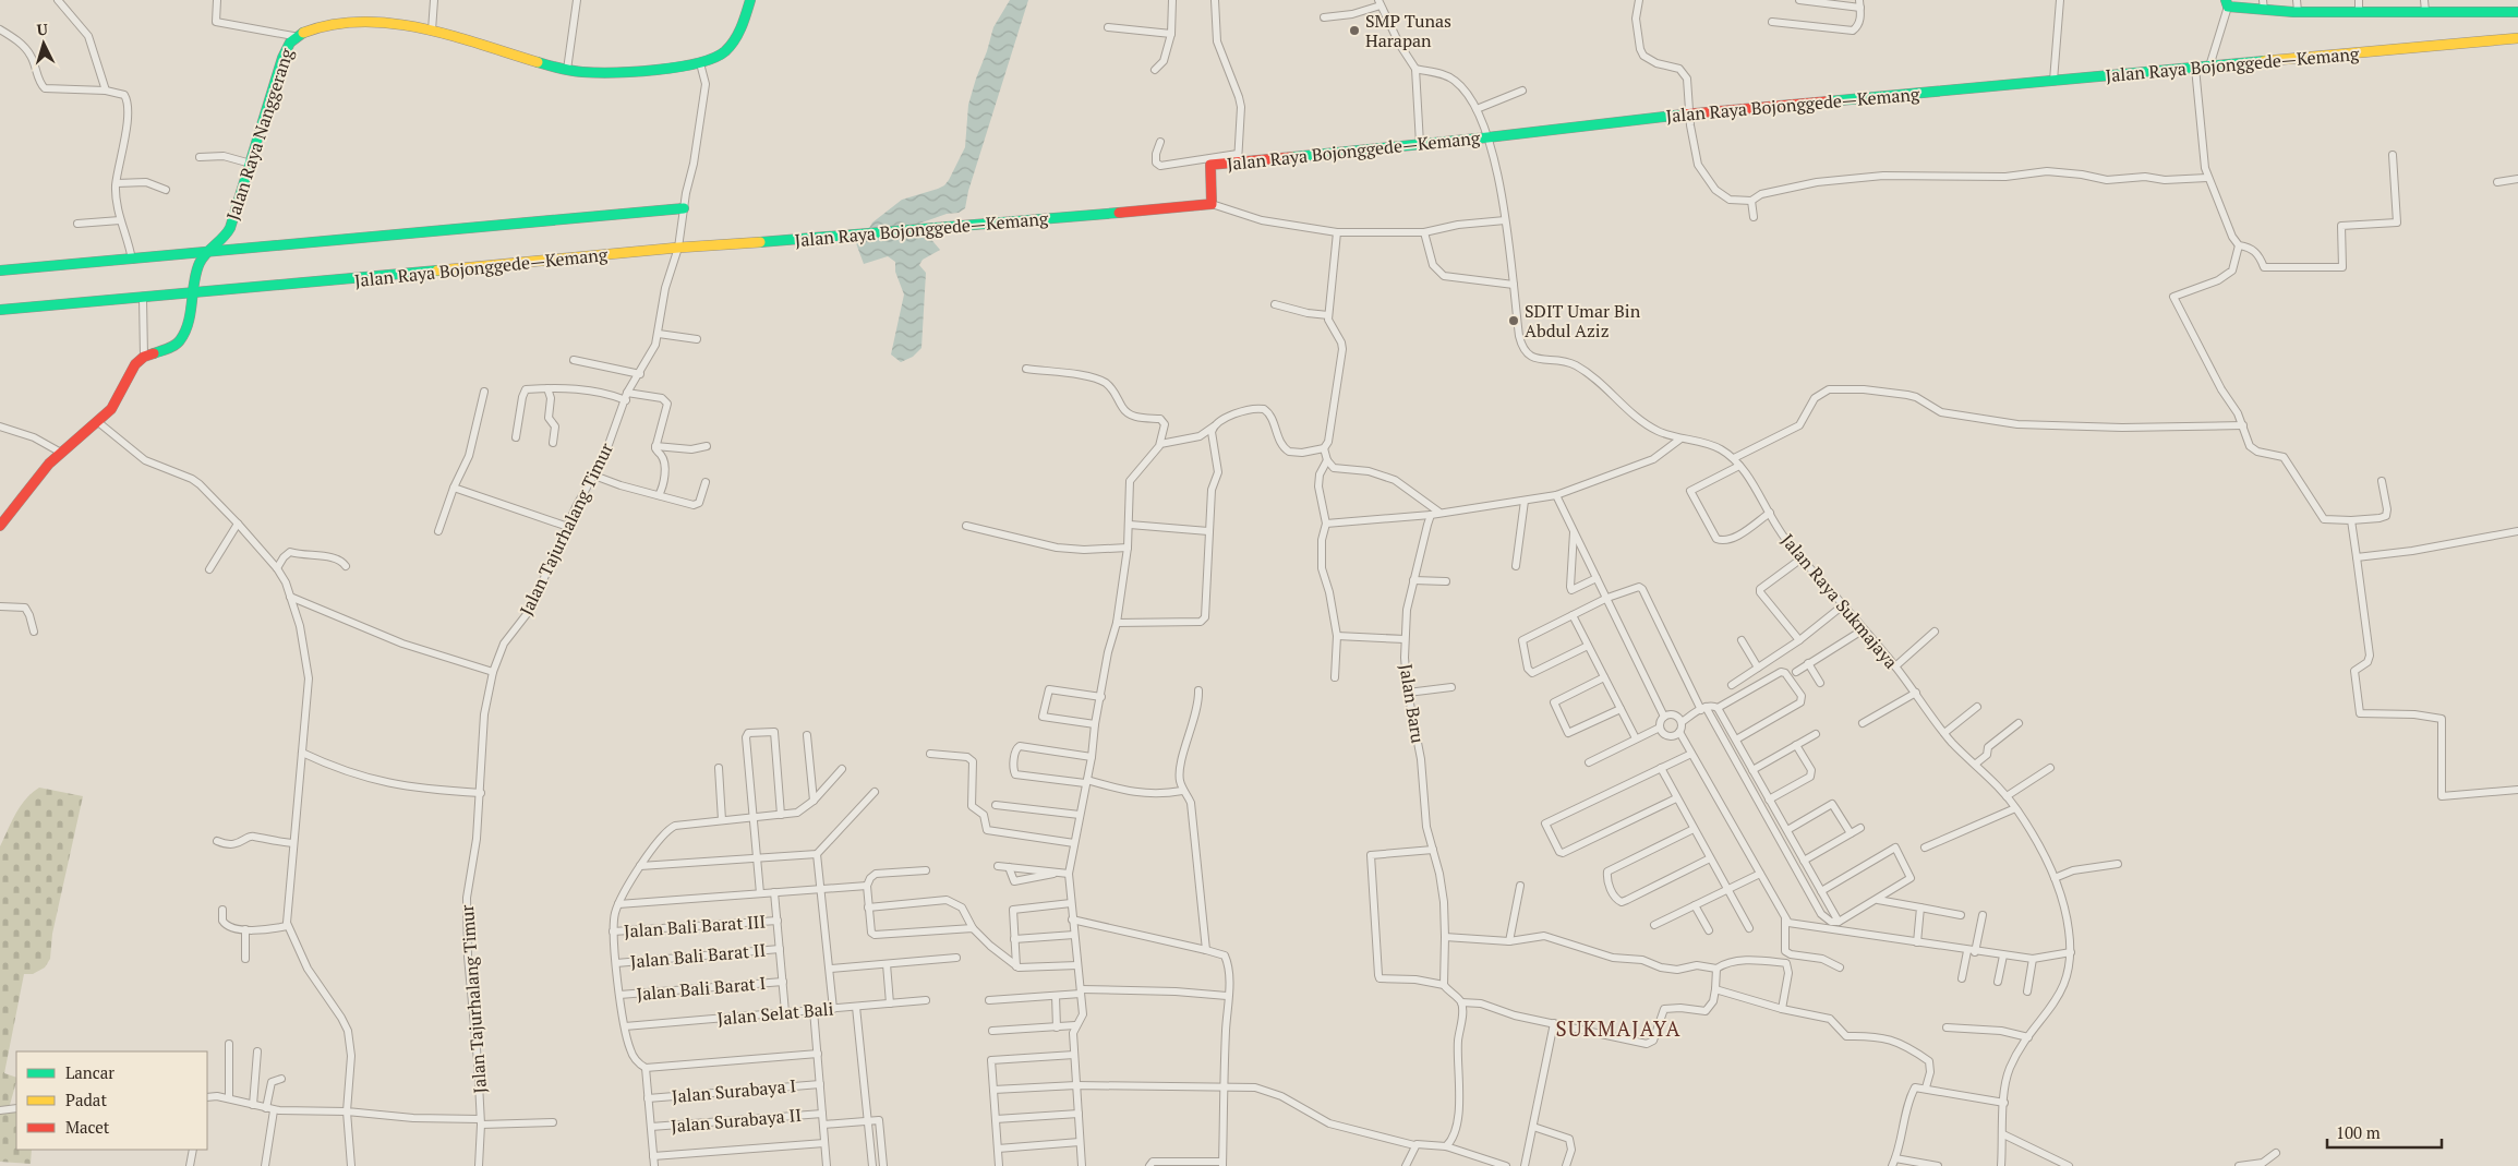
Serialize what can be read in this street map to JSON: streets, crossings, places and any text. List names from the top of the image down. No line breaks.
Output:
{"streets":{"main road":["Jalan Raya Bojonggede—Kemang","Jalan Raya Nanggerang"],"street":["Jalan Tajurhalang Timur","Jalan Raya Sukmajaya","Jalan Baru","Jalan Bali Barat III","Jalan Bali Barat II","Jalan Bali Barat I","Jalan Selat Bali","Jalan Surabaya I","Jalan Surabaya II"]},"crossings":[["Jalan Raya Bojonggede—Kemang","Jalan Raya Nanggerang"],["Jalan Raya Bojonggede—Kemang","Jalan Tajurhalang Timur"],["Jalan Raya Bojonggede—Kemang","Jalan Raya Sukmajaya"],["Jalan Raya Nanggerang","Jalan Tajurhalang Timur"]],"districts":["SUKMAJAYA"],"places":["SMP Tunas Harapan","SDIT Umar Bin Abdul Aziz"],"legend":["Lancar","Padat","Macet"],"scale_bar":"100 m","north":"top"}
